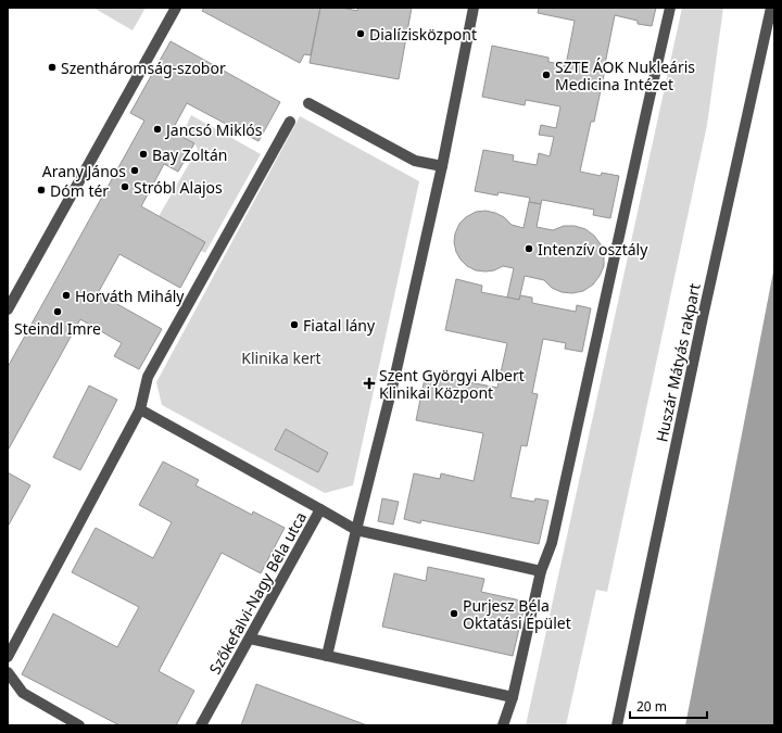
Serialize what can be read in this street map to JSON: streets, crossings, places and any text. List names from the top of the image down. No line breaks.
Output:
{"streets":{"street":["Huszár Mátyás rakpart","Szőkefalvi-Nagy Béla utca"]},"parks":["Klinika kert"],"places":{"other":["Dialízisközpont","Szentháromság-szobor","SZTE ÁOK Nukleáris Medicina Intézet","Jancsó Miklós","Bay Zoltán","Arany János","Stróbl Alajos","Dóm tér","Intenzív osztály","Horváth Mihály","Steindl Imre","Fiatal lány","Purjesz Béla Oktatási Épület"],"health":["Szent Györgyi Albert Klinikai Központ"]},"scale_bar":"20 m"}
